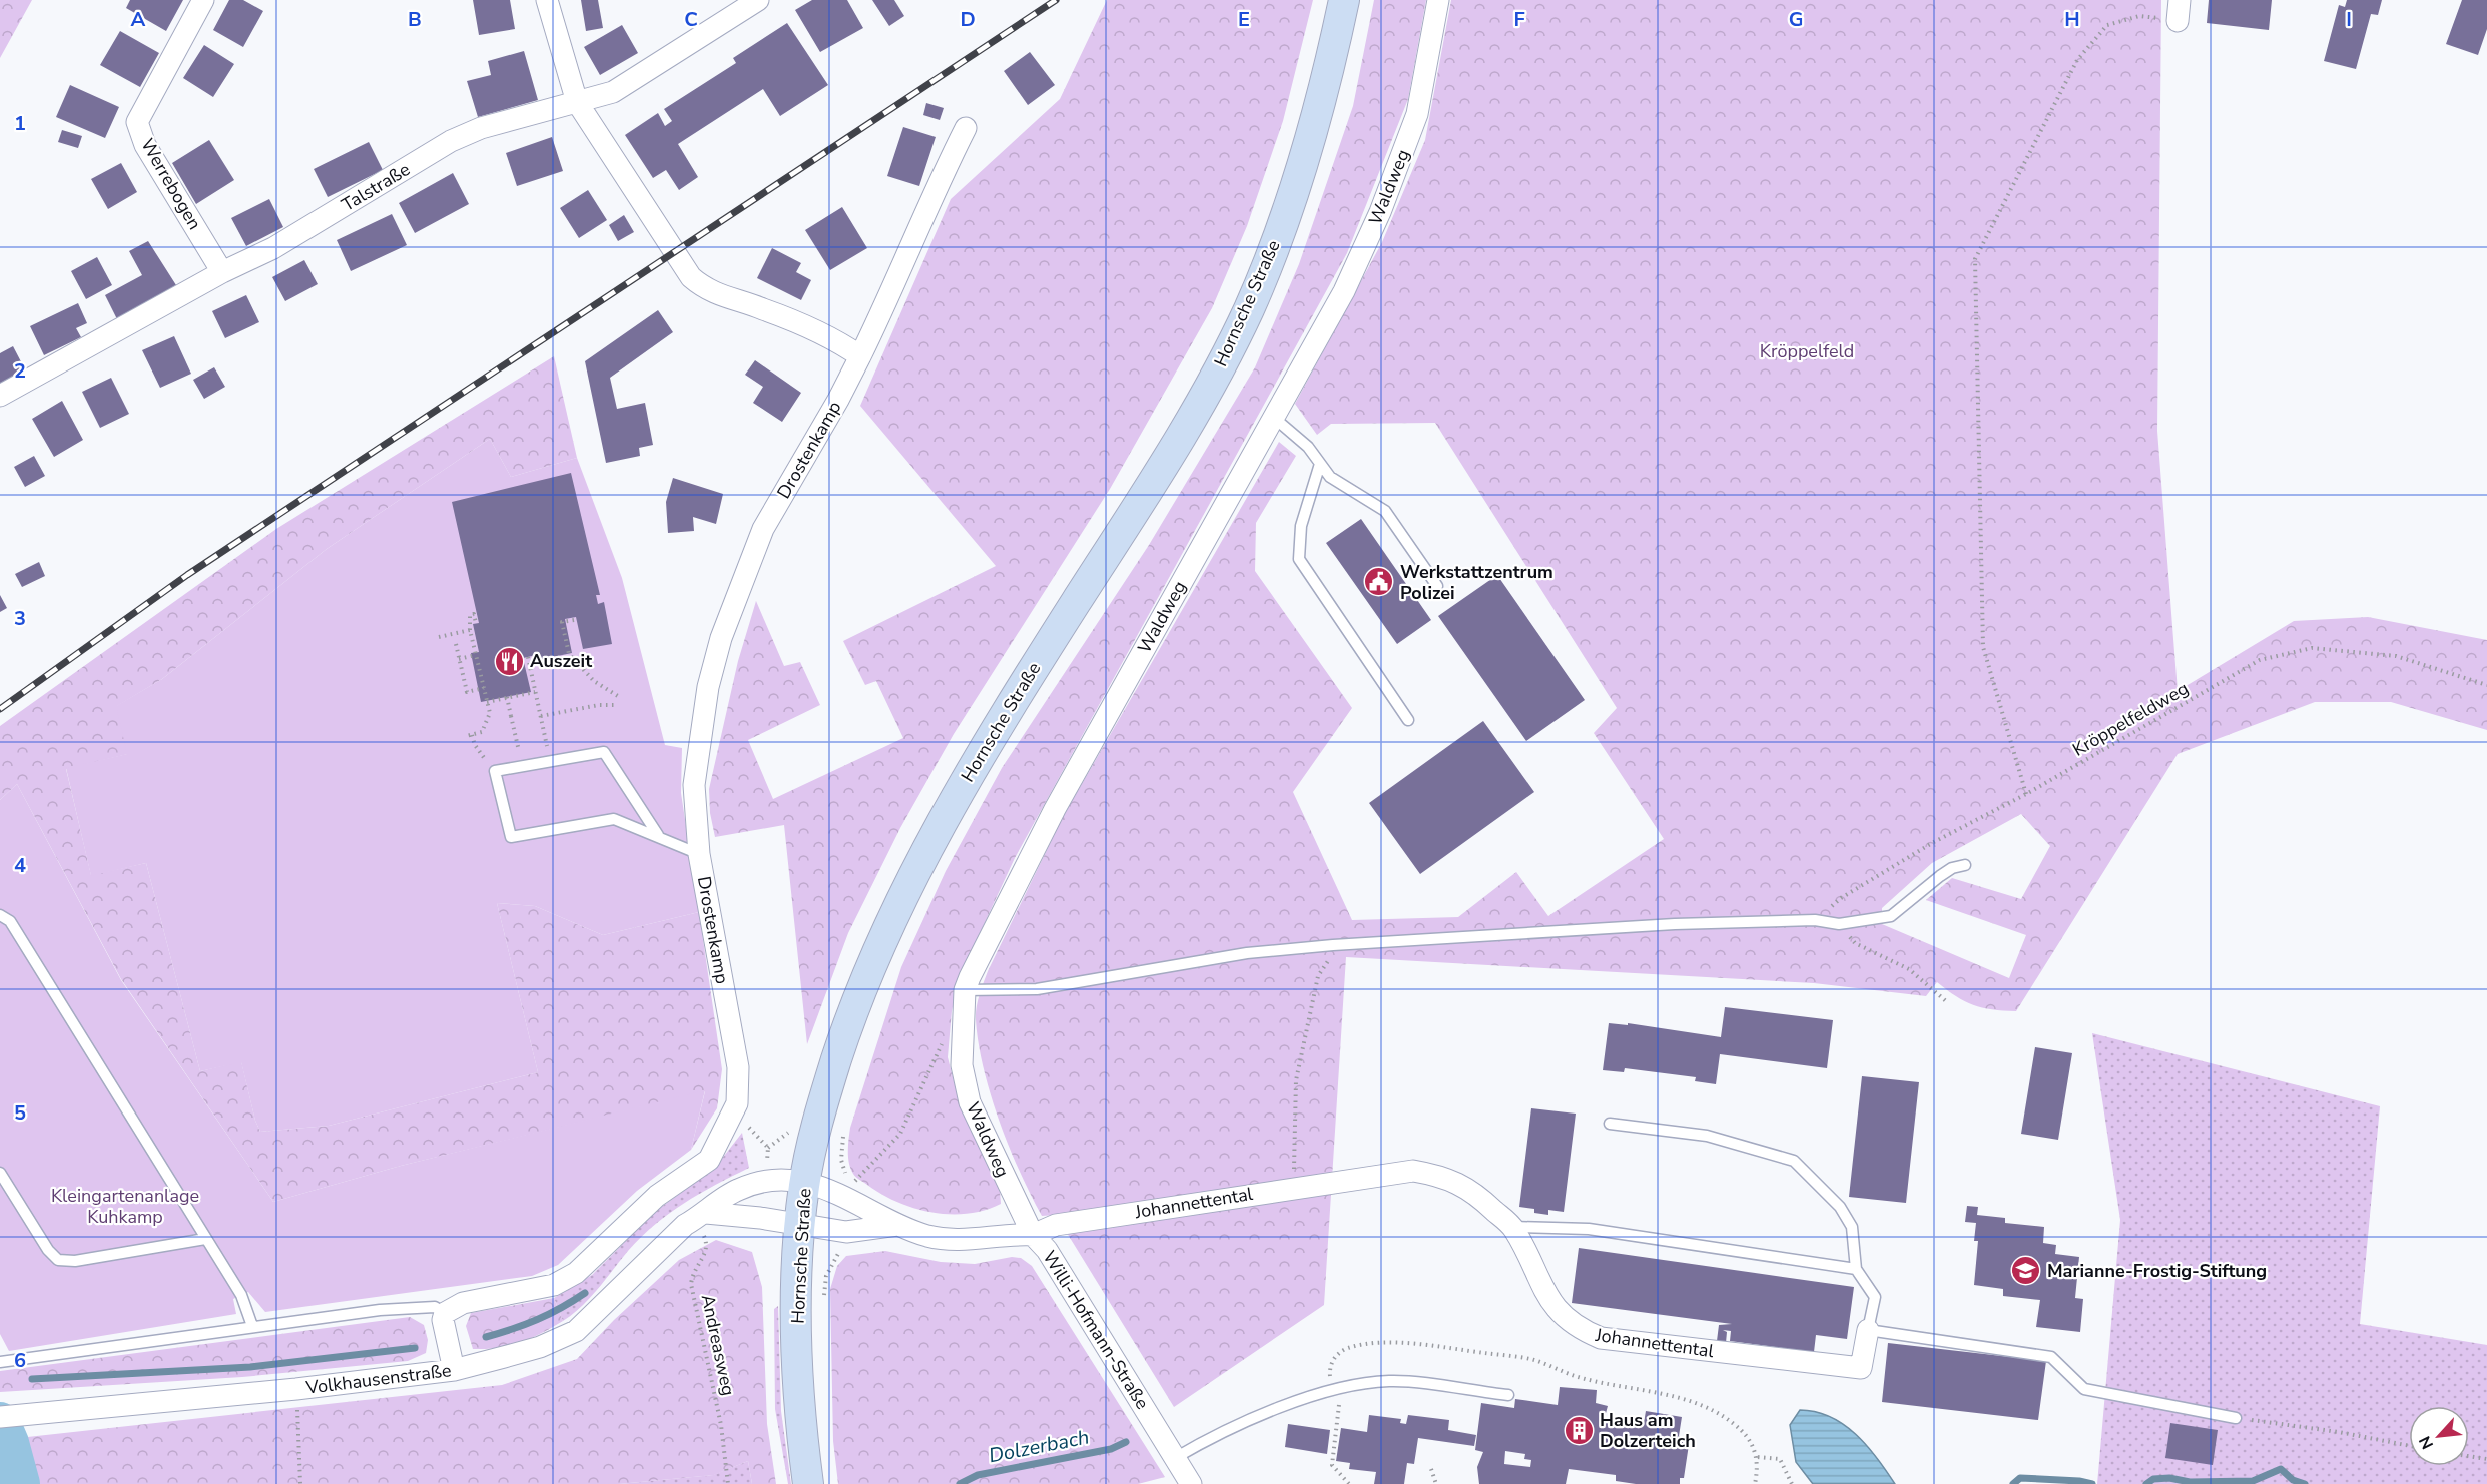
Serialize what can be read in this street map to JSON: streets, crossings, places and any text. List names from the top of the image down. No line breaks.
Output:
{"streets":{"main road":["Hornsche Straße"],"street":["Werrebogen","Talstraße","Waldweg","Drostenkamp","Johannettental","Willi-Hofmann-Straße","Volkhausenstraße"],"path":["Kröppelfeldweg","Andreasweg"]},"crossings":[["Werrebogen","Talstraße"],["Waldweg","Johannettental"],["Waldweg","Willi-Hofmann-Straße"],["Hornsche Straße","Willi-Hofmann-Straße"],["Hornsche Straße","Volkhausenstraße"],["Johannettental","Willi-Hofmann-Straße"],["Willi-Hofmann-Straße","Volkhausenstraße"],["Andreasweg","Volkhausenstraße"]],"water":["Dolzerbach"],"parks":["Kröppelfeld","Kleingartenanlage Kuhkamp"],"places":{"public building":["Werkstattzentrum Polizei"],"restaurant":["Auszeit"],"school or university":["Marianne-Frostig-Stiftung"],"building":["Haus am Dolzerteich"]},"north":"bottom left","grid":{"columns":["A","B","C","D","E","F","G","H","I"],"rows":["1","2","3","4","5","6"]}}
